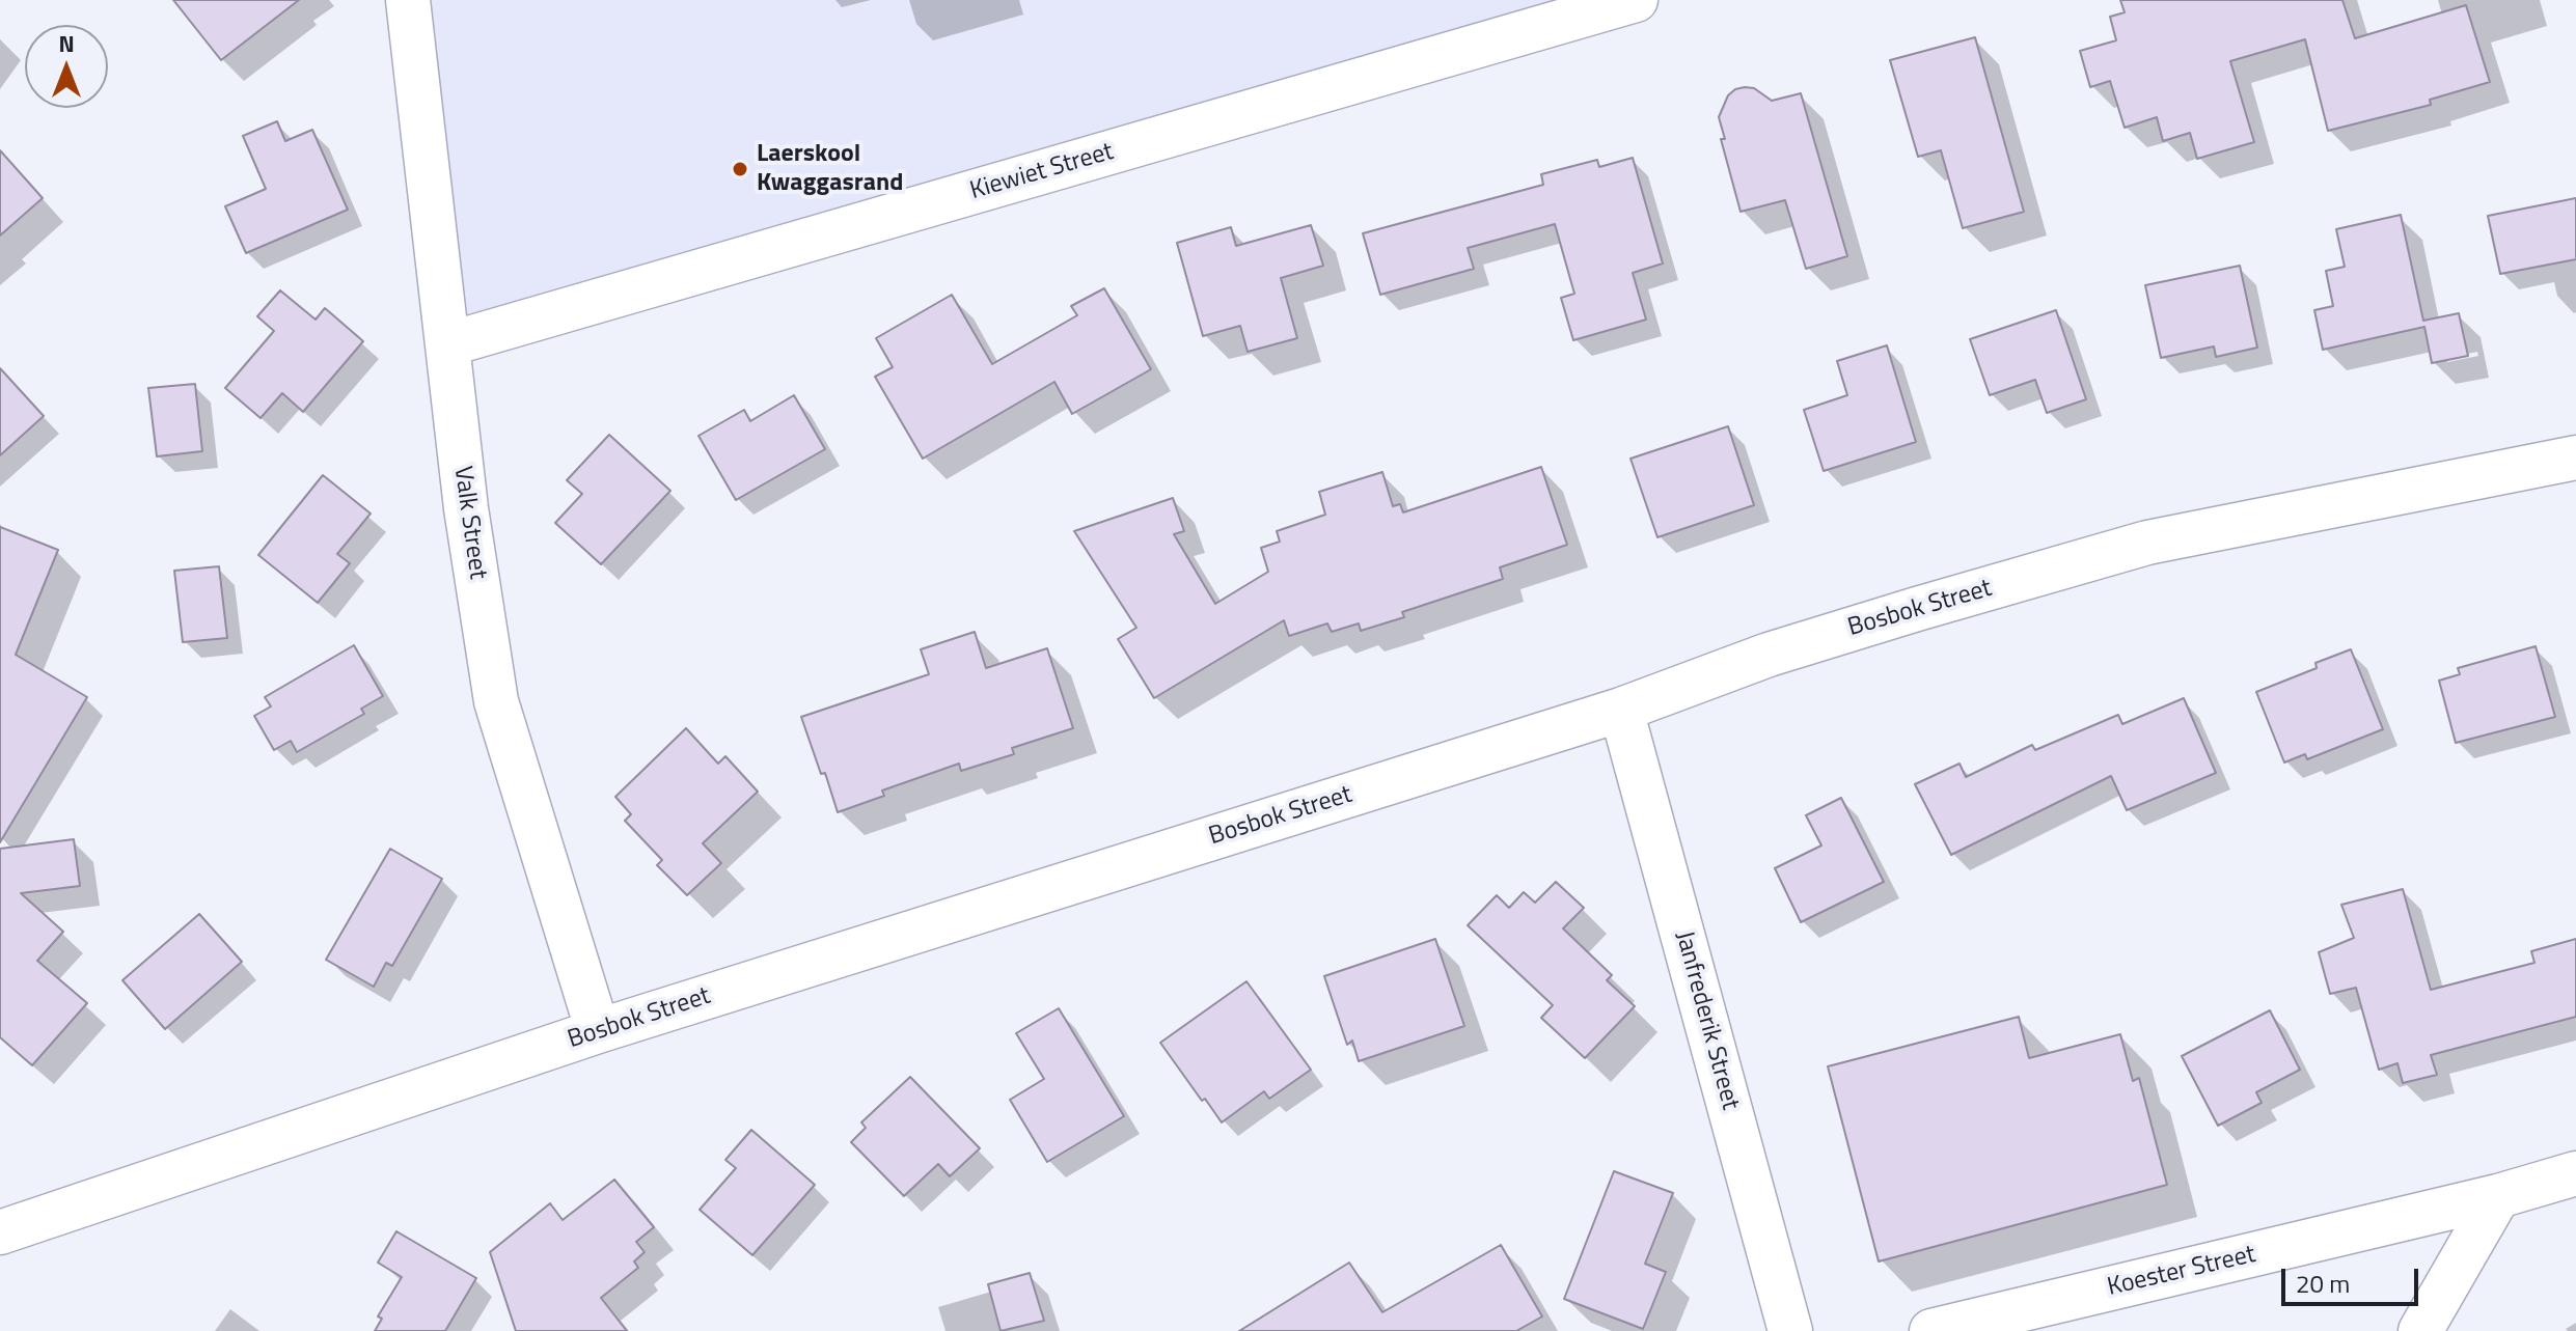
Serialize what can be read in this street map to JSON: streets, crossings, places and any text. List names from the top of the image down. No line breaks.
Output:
{"streets":{"street":["Kiewiet Street","Valk Street","Bosbok Street","Janfrederik Street","Koester Street"]},"crossings":[["Kiewiet Street","Valk Street"],["Valk Street","Bosbok Street"],["Bosbok Street","Janfrederik Street"]],"places":["Laerskool Kwaggasrand"],"scale_bar":"20 m","north":"top"}
